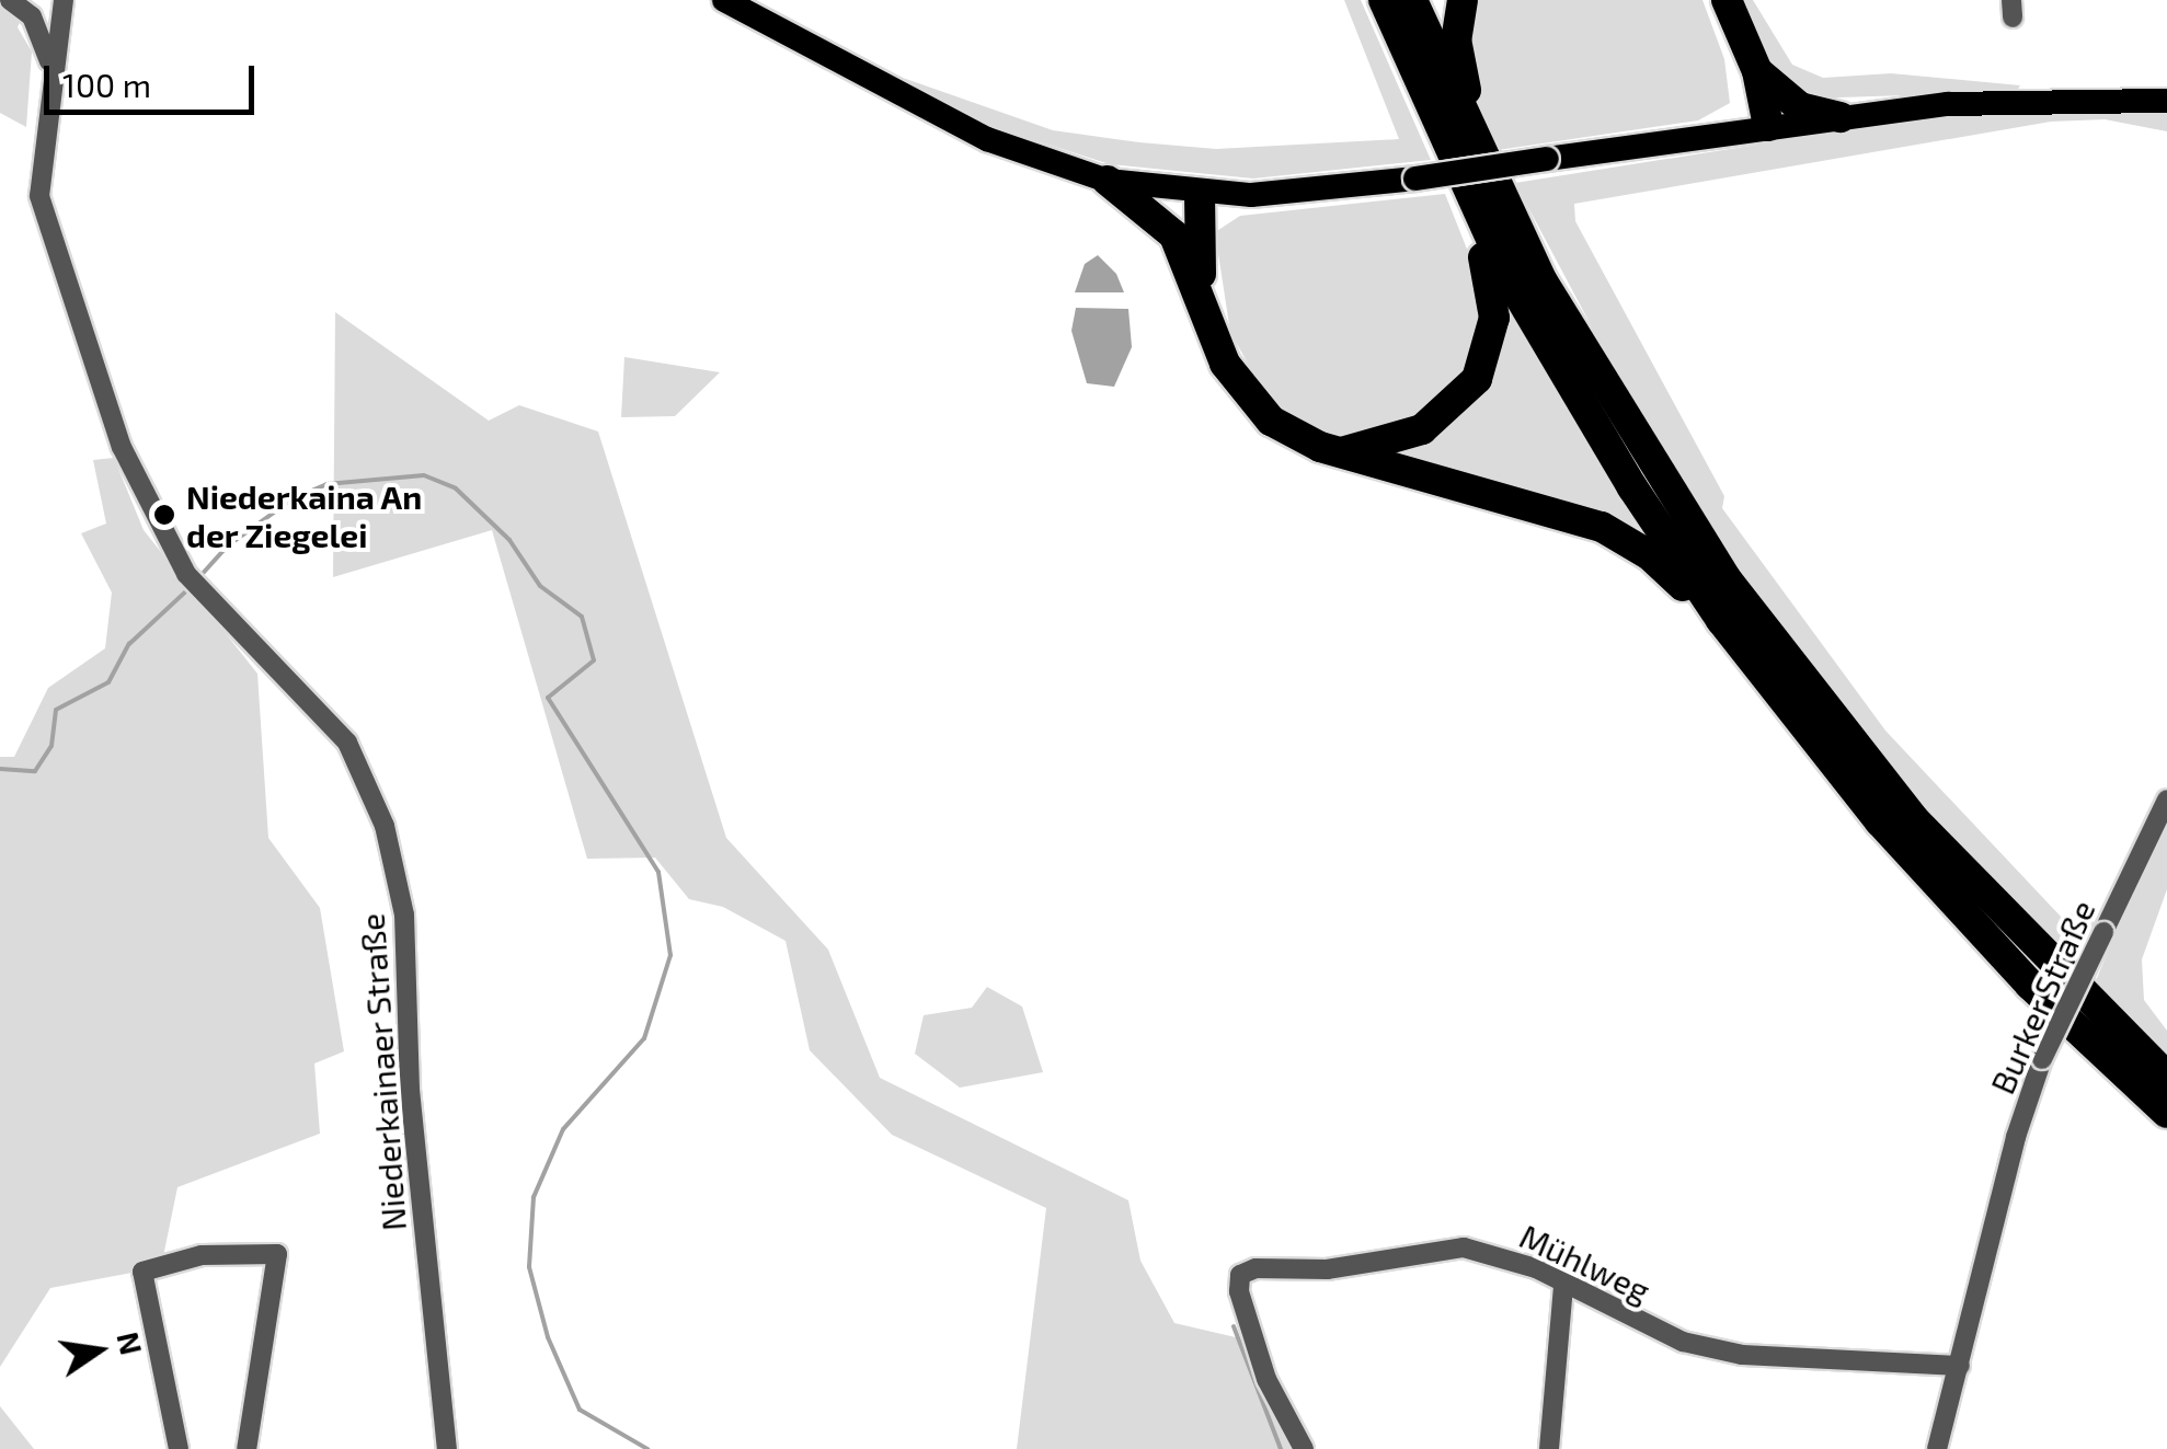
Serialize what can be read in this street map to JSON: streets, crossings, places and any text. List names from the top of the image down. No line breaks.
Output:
{"streets":{"street":["Burker Straße","Niederkainaer Straße","Mühlweg"]},"crossings":[["Burker Straße","Mühlweg"]],"places":["Niederkaina An der Ziegelei"],"scale_bar":"100 m","north":"right"}
